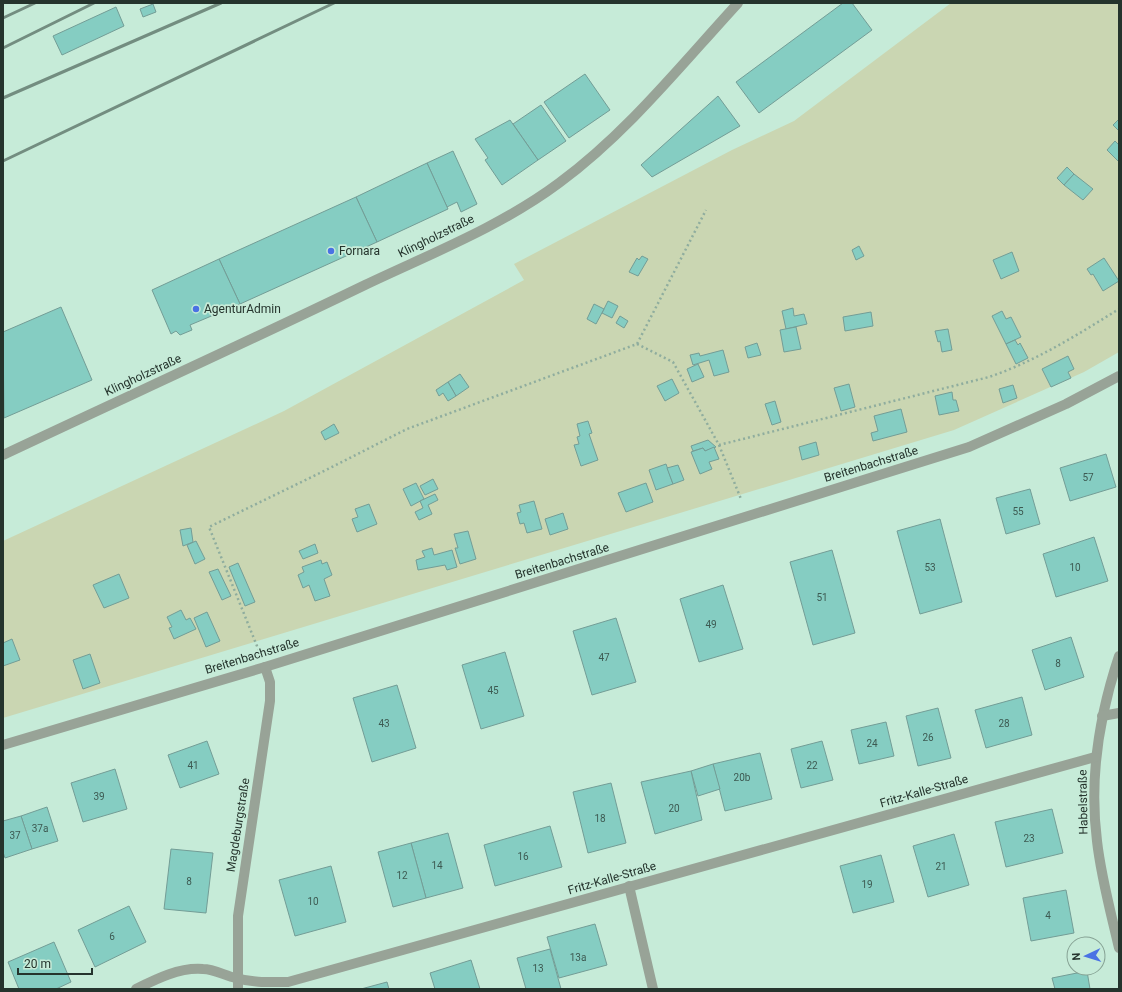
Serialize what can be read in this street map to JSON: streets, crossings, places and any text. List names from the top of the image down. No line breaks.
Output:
{"streets":{"street":["Klingholzstraße","Breitenbachstraße","Fritz-Kalle-Straße","Habelstraße","Magdeburgstraße"]},"crossings":[["Breitenbachstraße","Magdeburgstraße"],["Fritz-Kalle-Straße","Habelstraße"],["Fritz-Kalle-Straße","Magdeburgstraße"]],"places":["Fornara","AgenturAdmin"],"house_numbers":["57","55","53","10","51","49","47","8","45","43","28","26","24","41","22","20b","39","20","18","37a","37","23","16","14","21","12","8","19","10","4","6","13a","13"],"scale_bar":"20 m","north":"left"}
